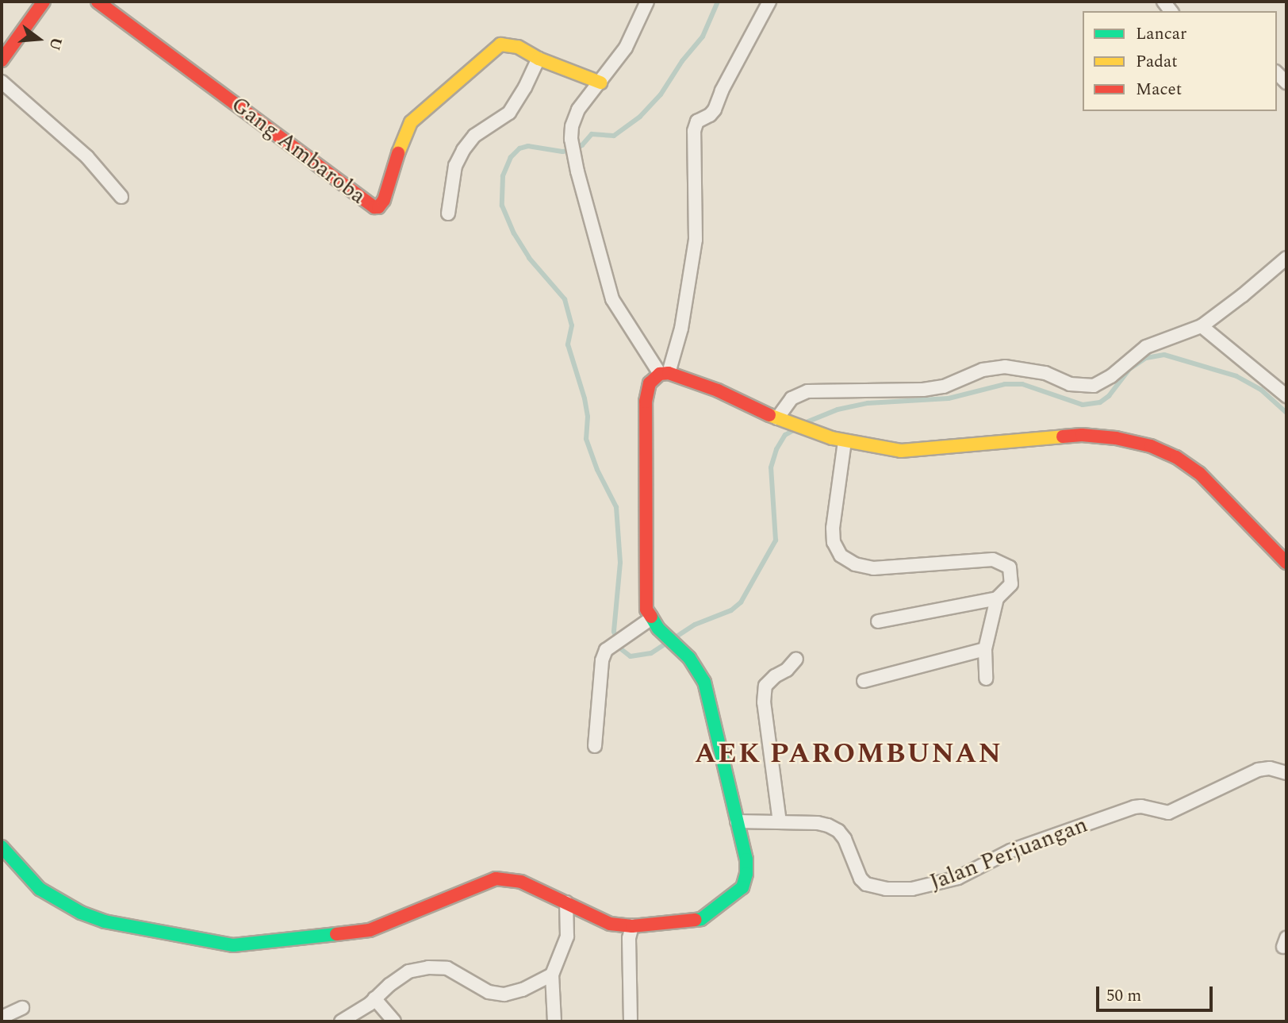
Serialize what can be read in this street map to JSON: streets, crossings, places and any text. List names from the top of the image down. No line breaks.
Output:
{"streets":{"main road":["Gang Ambaroba"],"street":["Jalan Perjuangan"]},"districts":["AEK PAROMBUNAN"],"legend":["Lancar","Padat","Macet"],"scale_bar":"50 m","north":"right"}
